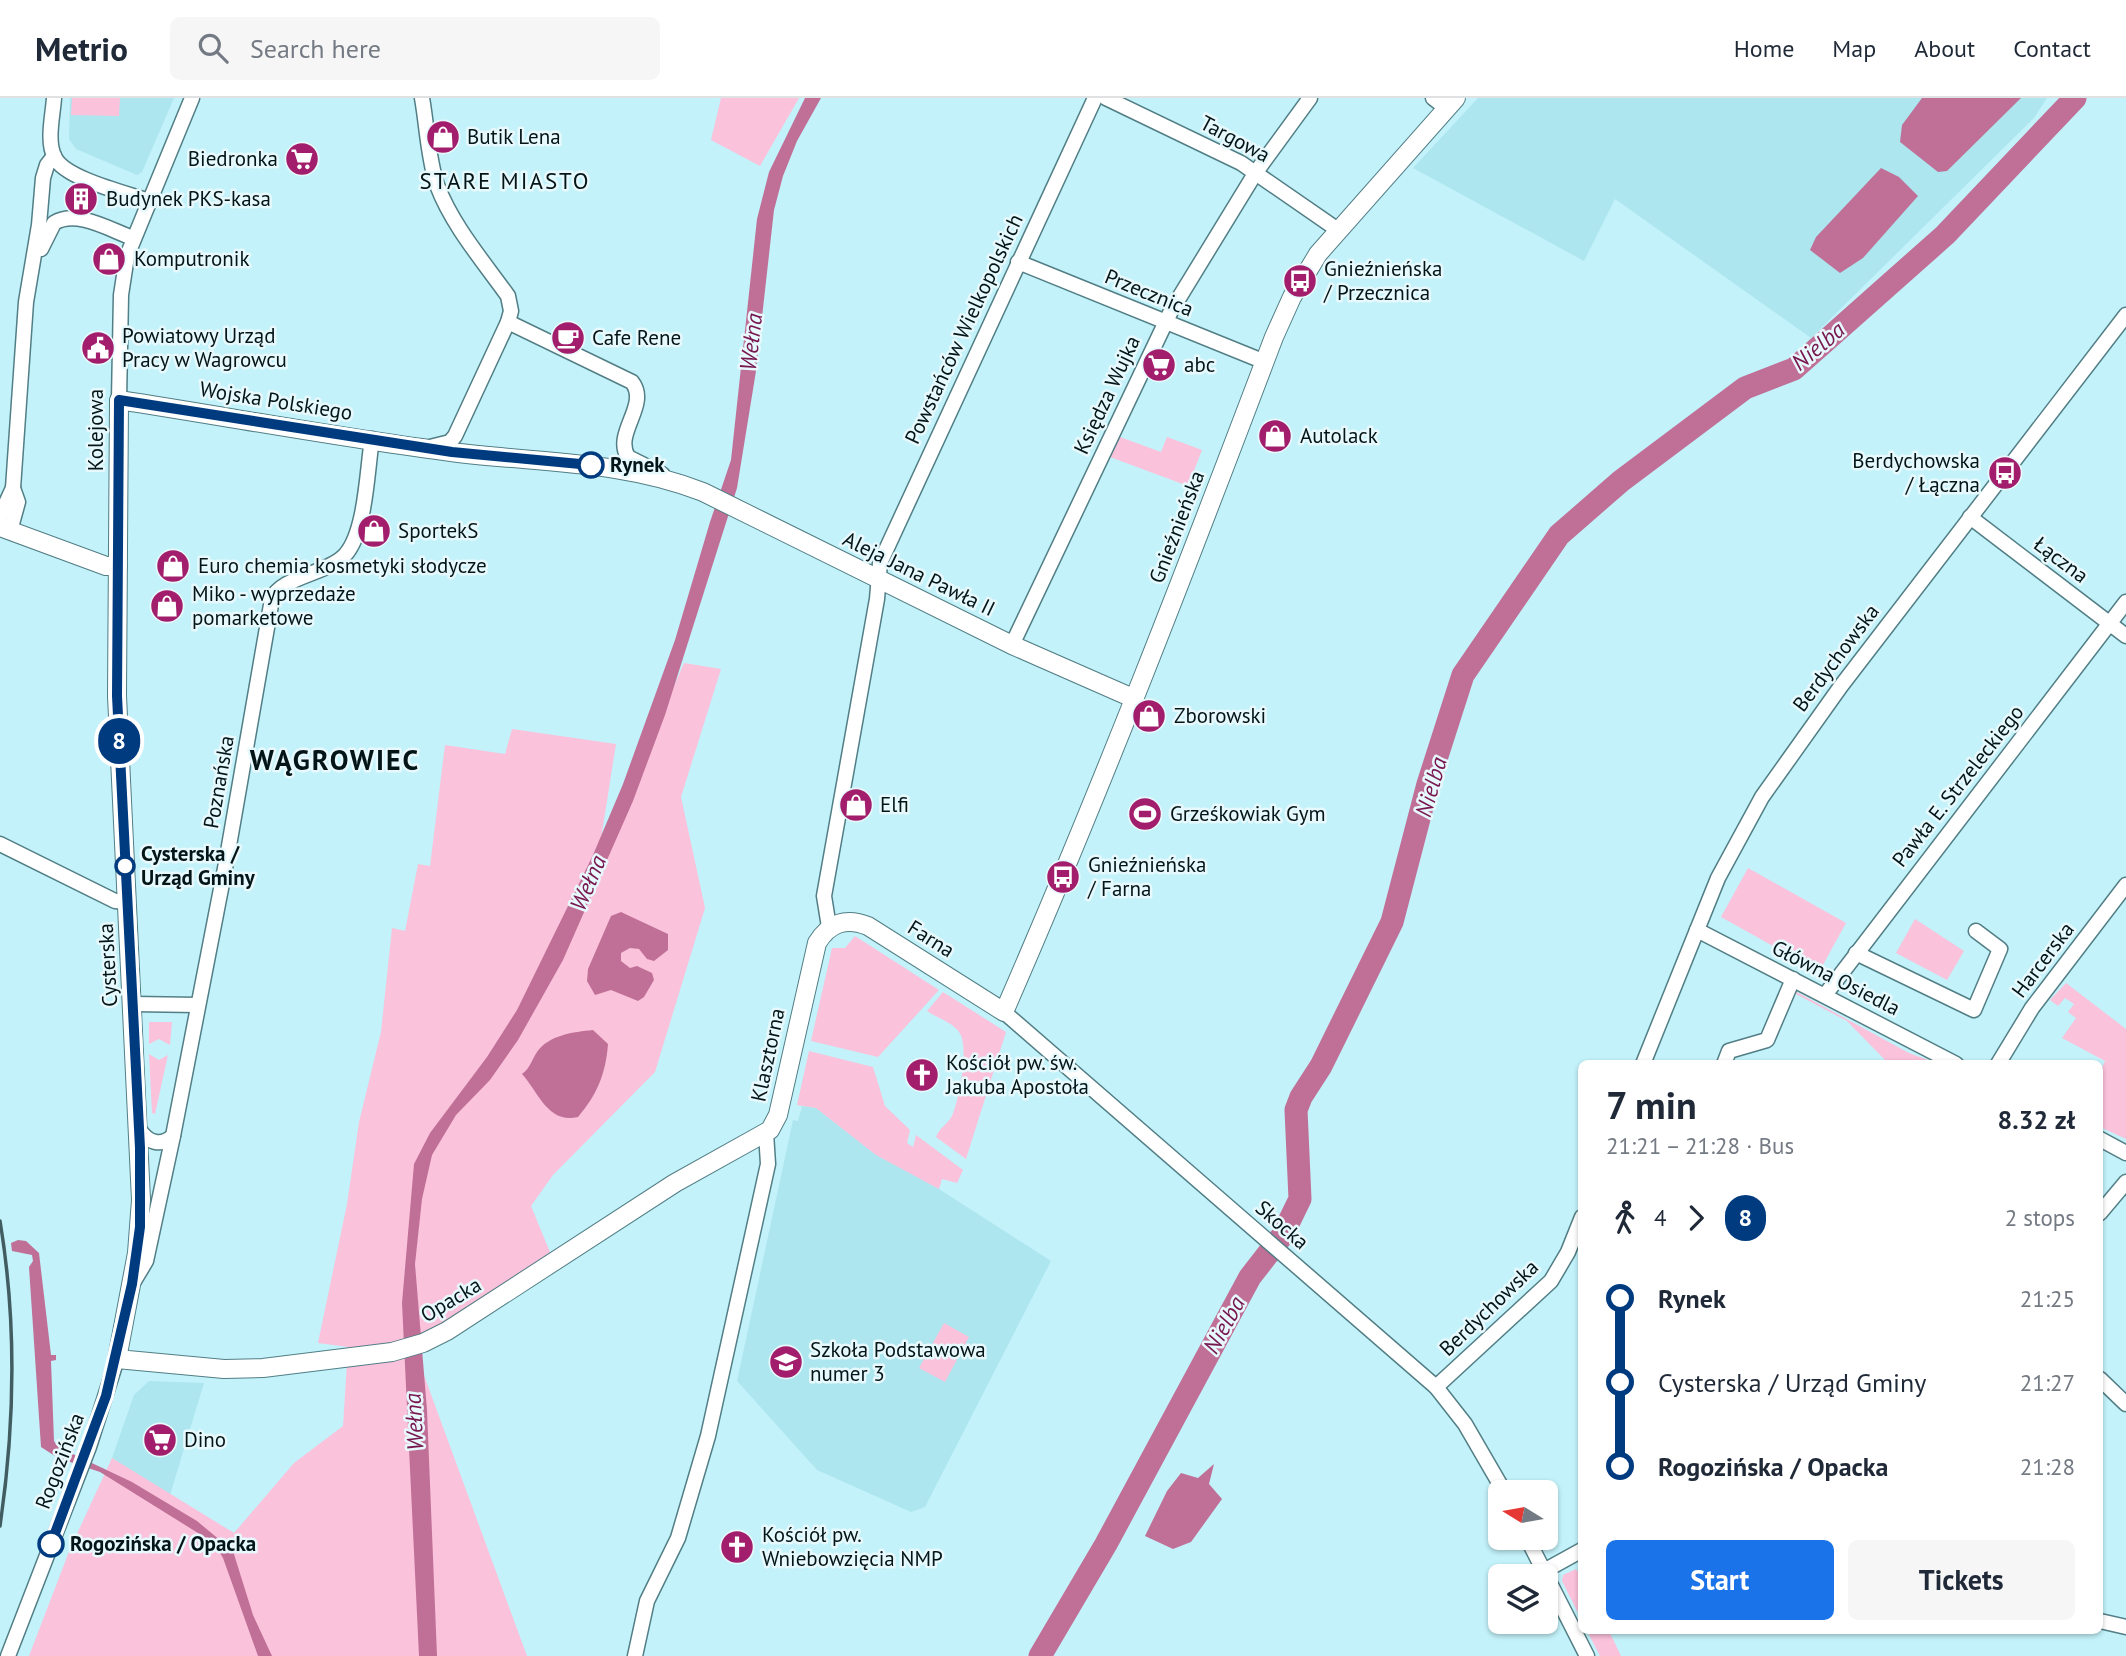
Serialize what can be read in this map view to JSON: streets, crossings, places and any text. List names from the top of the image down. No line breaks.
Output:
{"streets":{"main road":["Wojska Polskiego","Kolejowa","Gnieźnieńska","Aleja Jana Pawła II","Farna","Cysterska","Klasztorna","Opacka"],"street":["Targowa","Przecznica","Powstańców Wielkopolskich","Księdza Wujka","Łączna","Berdychowska","Poznańska","Pawła E. Strzeleckiego","Harcerska","Główna Osiedla","Skocka","Rogozińska"]},"crossings":[["Targowa","Księdza Wujka"],["Targowa","Gnieźnieńska"],["Przecznica","Powstańców Wielkopolskich"],["Przecznica","Księdza Wujka"],["Przecznica","Gnieźnieńska"],["Powstańców Wielkopolskich","Aleja Jana Pawła II"],["Księdza Wujka","Aleja Jana Pawła II"],["Wojska Polskiego","Kolejowa"],["Wojska Polskiego","Poznańska"],["Kolejowa","Cysterska"],["Gnieźnieńska","Aleja Jana Pawła II"],["Gnieźnieńska","Farna"],["Gnieźnieńska","Skocka"],["Łączna","Berdychowska"],["Łączna","Pawła E. Strzeleckiego"],["Berdychowska","Główna Osiedla"],["Berdychowska","Skocka"],["Poznańska","Cysterska"],["Pawła E. Strzeleckiego","Główna Osiedla"],["Farna","Klasztorna"],["Farna","Skocka"],["Cysterska","Opacka"],["Cysterska","Rogozińska"],["Klasztorna","Opacka"],["Opacka","Rogozińska"]],"districts":["STARE MIASTO","WĄGROWIEC"],"water":["Wełna","Nielba"],"places":{"shop":["Butik Lena","Komputronik","Autolack","SportekS","Euro chemia kosmetyki słodycze","Miko - wyprzedaże pomarketowe","Zborowski","Elfi"],"supermarket":["Biedronka","abc","Dino"],"building":["Budynek PKS-kasa"],"bus stop":["Gnieźnieńska / Przecznica","Berdychowska / Łączna","Gnieźnieńska / Farna"],"cafe":["Cafe Rene"],"public building":["Powiatowy Urząd Pracy w Wagrowcu"],"other":["Rynek","Cysterska / Urząd Gminy","Rogozińska / Opacka"],"sports":["Grześkowiak Gym"],"church":["Kościół pw. św. Jakuba Apostoła","Kościół pw. Wniebowzięcia NMP"],"school or university":["Szkoła Podstawowa numer 3"]},"lines":["bus line 8"],"north":"left","page":{"header":"Metrio","search":"Search here","nav":["Home","Map","About","Contact"],"on_map":"8","heading":["7 min","21:21 – 21:28 · Bus","8.32 zł"],"legs":["4","8","2 stops"],"list":[{"name":"Rynek","value":"21:25"},{"name":"Cysterska / Urząd Gminy","value":"21:27"},{"name":"Rogozińska / Opacka","value":"21:28"}],"buttons":["Start","Tickets"]}}
